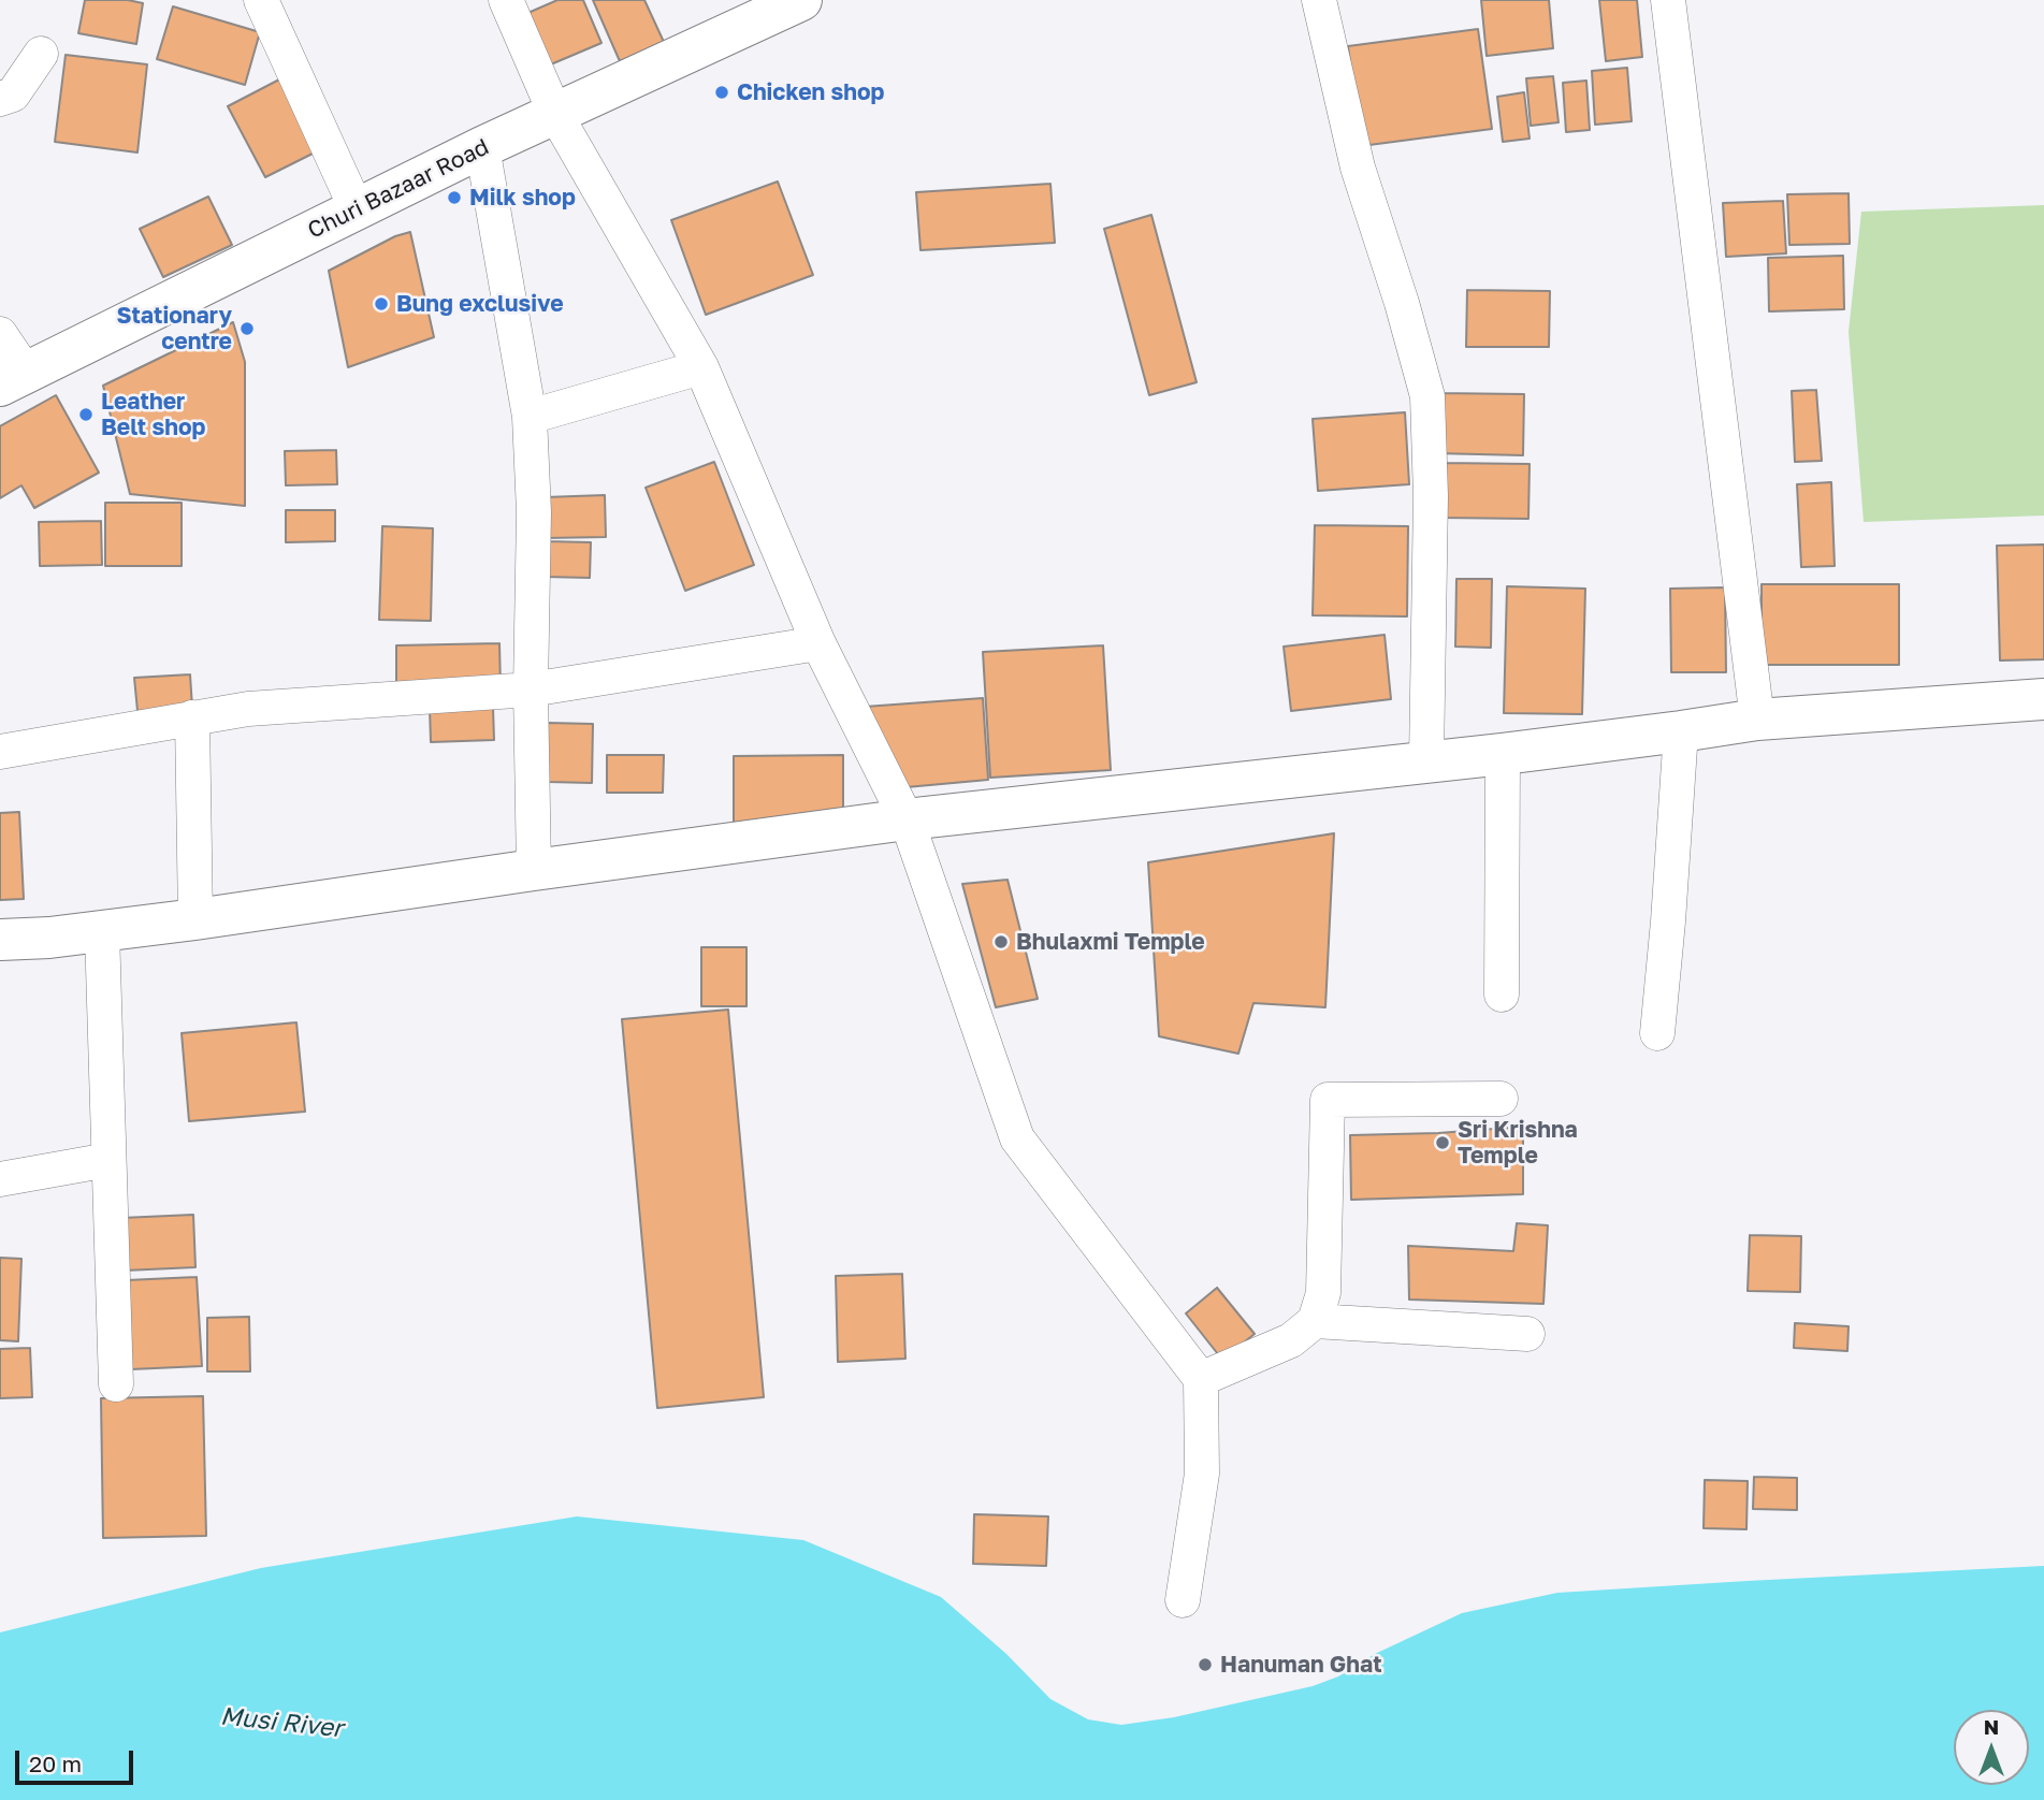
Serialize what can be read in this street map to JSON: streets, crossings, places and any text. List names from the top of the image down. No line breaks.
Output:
{"streets":{"main road":["Churi Bazaar Road"]},"water":["Musi River"],"places":["Chicken shop","Milk shop","Bung exclusive","Stationary centre","Leather Belt shop","Bhulaxmi Temple","Sri Krishna Temple","Hanuman Ghat"],"scale_bar":"20 m","north":"top"}
